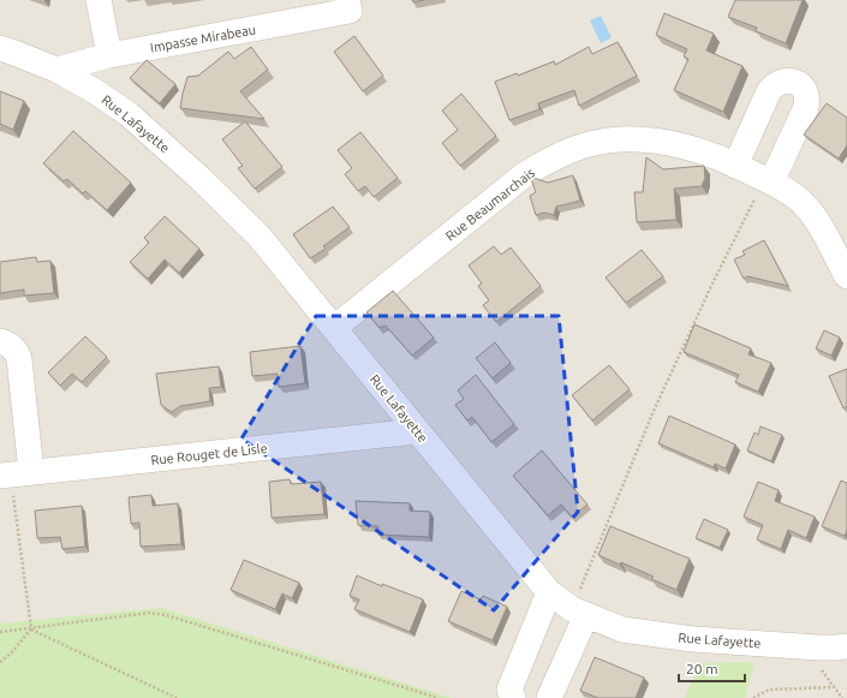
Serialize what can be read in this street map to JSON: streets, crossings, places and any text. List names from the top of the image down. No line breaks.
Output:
{"streets":{"street":["Impasse Mirabeau","Rue Lafayette","Rue Beaumarchais","Rue Rouget de Lisle"]},"crossings":[["Impasse Mirabeau","Rue Lafayette"],["Rue Lafayette","Rue Beaumarchais"],["Rue Lafayette","Rue Rouget de Lisle"]],"scale_bar":"20 m"}
